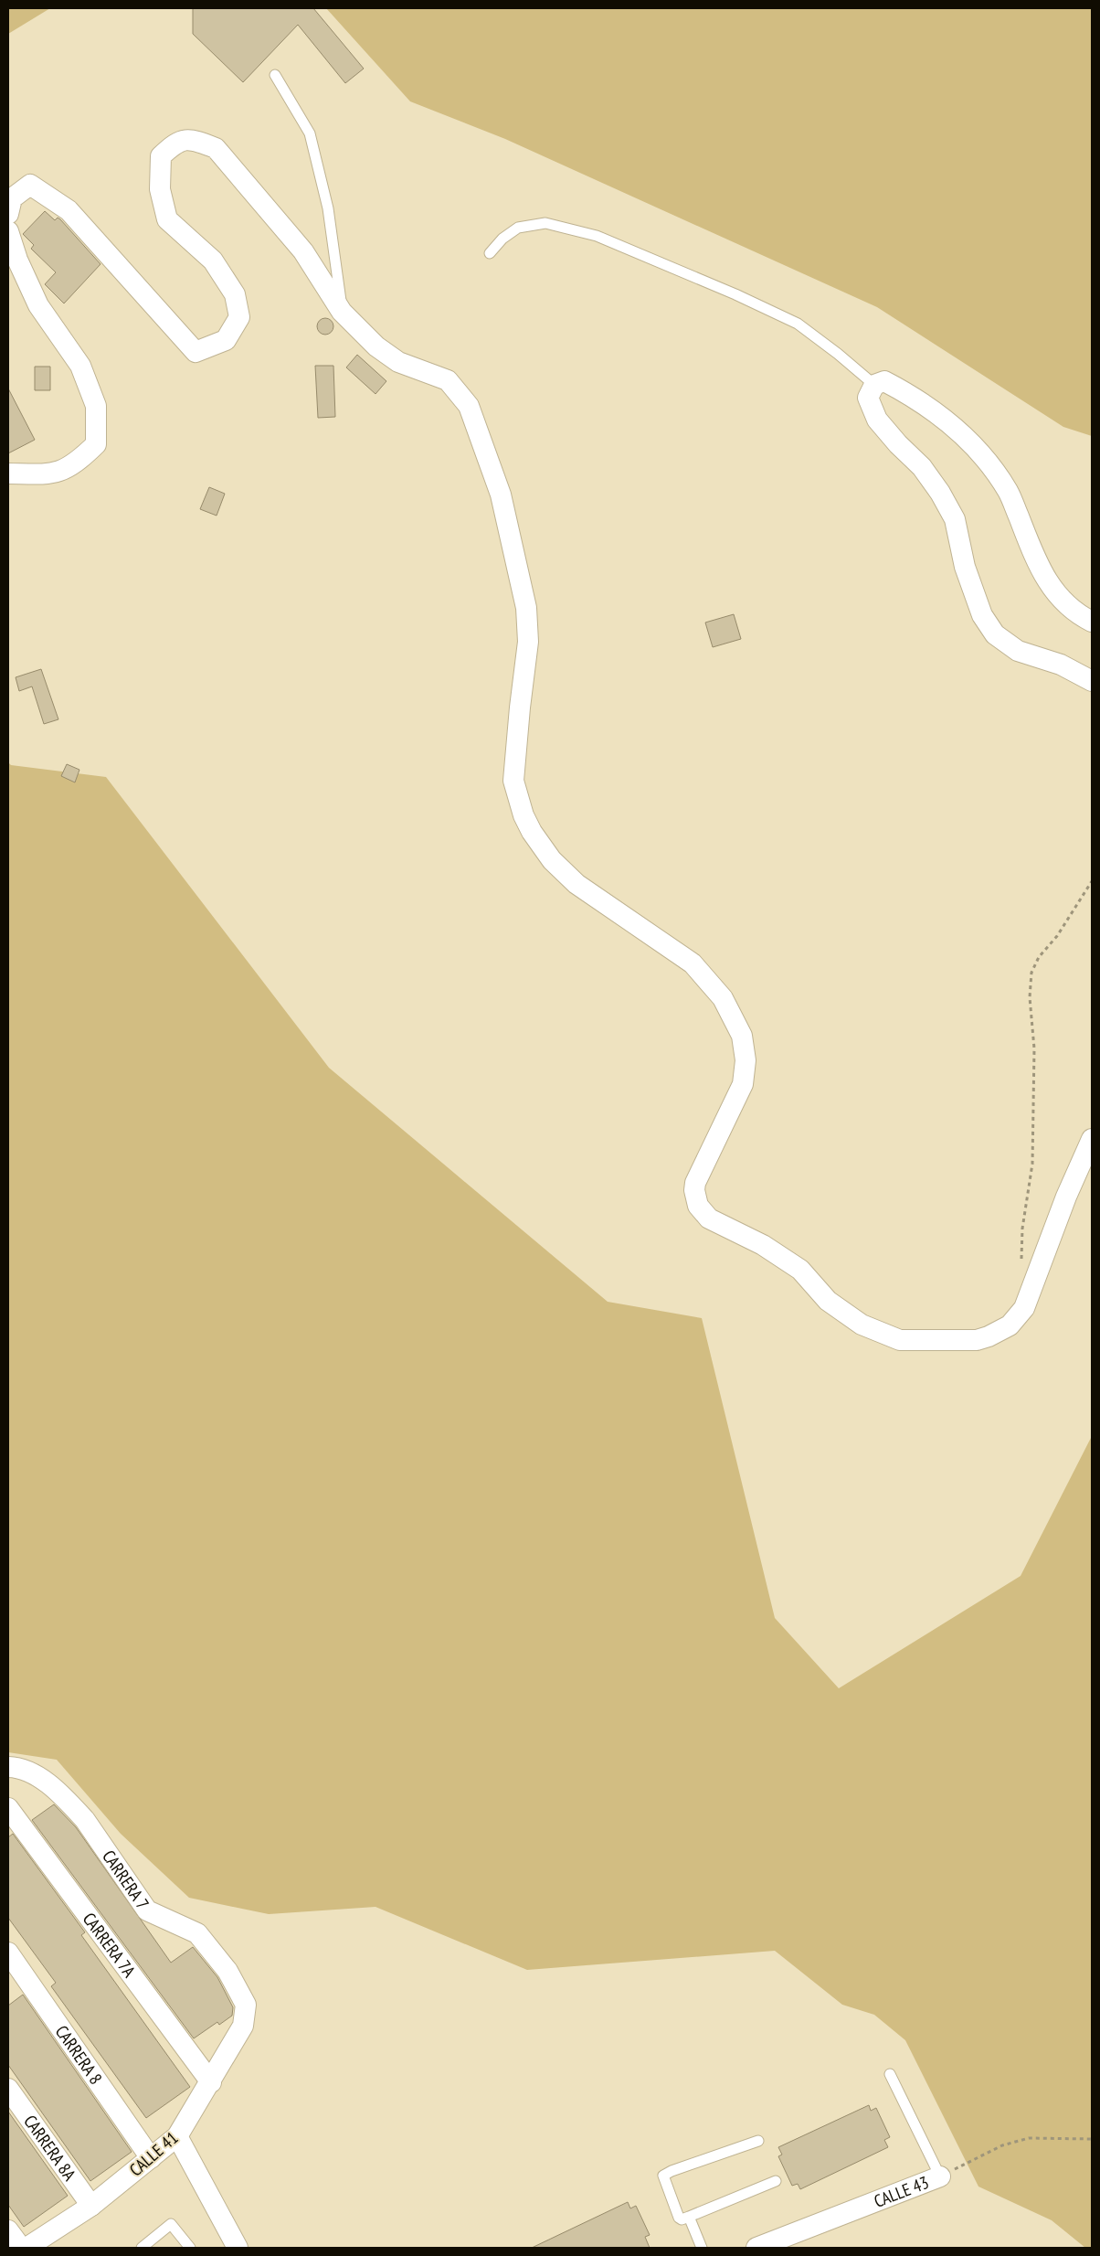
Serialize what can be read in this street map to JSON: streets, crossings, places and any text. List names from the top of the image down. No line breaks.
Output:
{"streets":{"street":["CARRERA 7","CARRERA 7A","CARRERA 8","CARRERA 8A","CALLE 41","CALLE 43"]},"crossings":[["CARRERA 7","CALLE 41"],["CARRERA 7A","CALLE 41"],["CARRERA 8","CALLE 41"],["CARRERA 8A","CALLE 41"]]}
